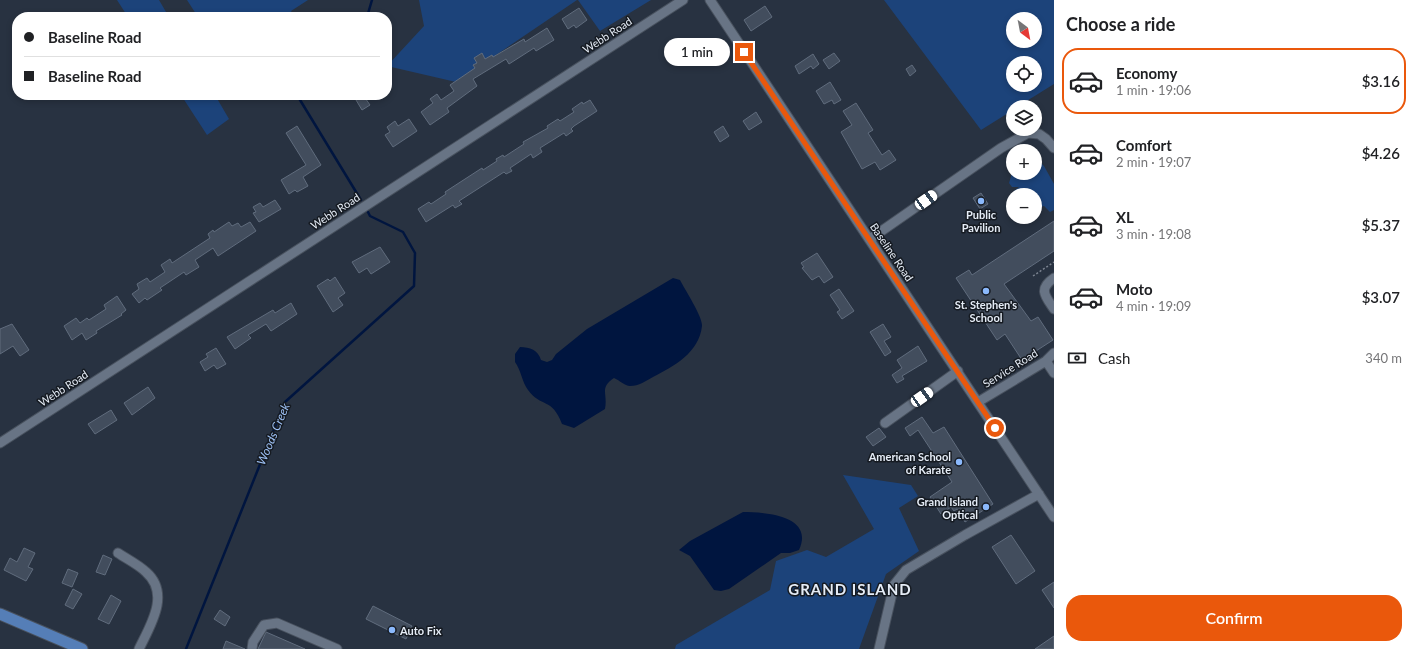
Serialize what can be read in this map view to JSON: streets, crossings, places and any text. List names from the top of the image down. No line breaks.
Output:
{"streets":{"street":["Webb Road","Baseline Road","Service Road"]},"crossings":[["Baseline Road","Service Road"]],"districts":["GRAND ISLAND"],"water":["Woods Creek"],"places":["Public Pavilion","St. Stephen's School","American School of Karate","Grand Island Optical","Auto Fix"],"north":"bottom right","page":{"heading":"Choose a ride","map_buttons":["+","−"],"banner":["Baseline Road","Baseline Road"],"bubble":"1 min","list":[{"name":"Economy","note":"1 min · 19:06","value":"$3.16"},{"name":"Comfort","note":"2 min · 19:07","value":"$4.26"},{"name":"XL","note":"3 min · 19:08","value":"$5.37"},{"name":"Moto","note":"4 min · 19:09","value":"$3.07"}],"pay":["Cash","340 m"],"buttons":"Confirm"}}
